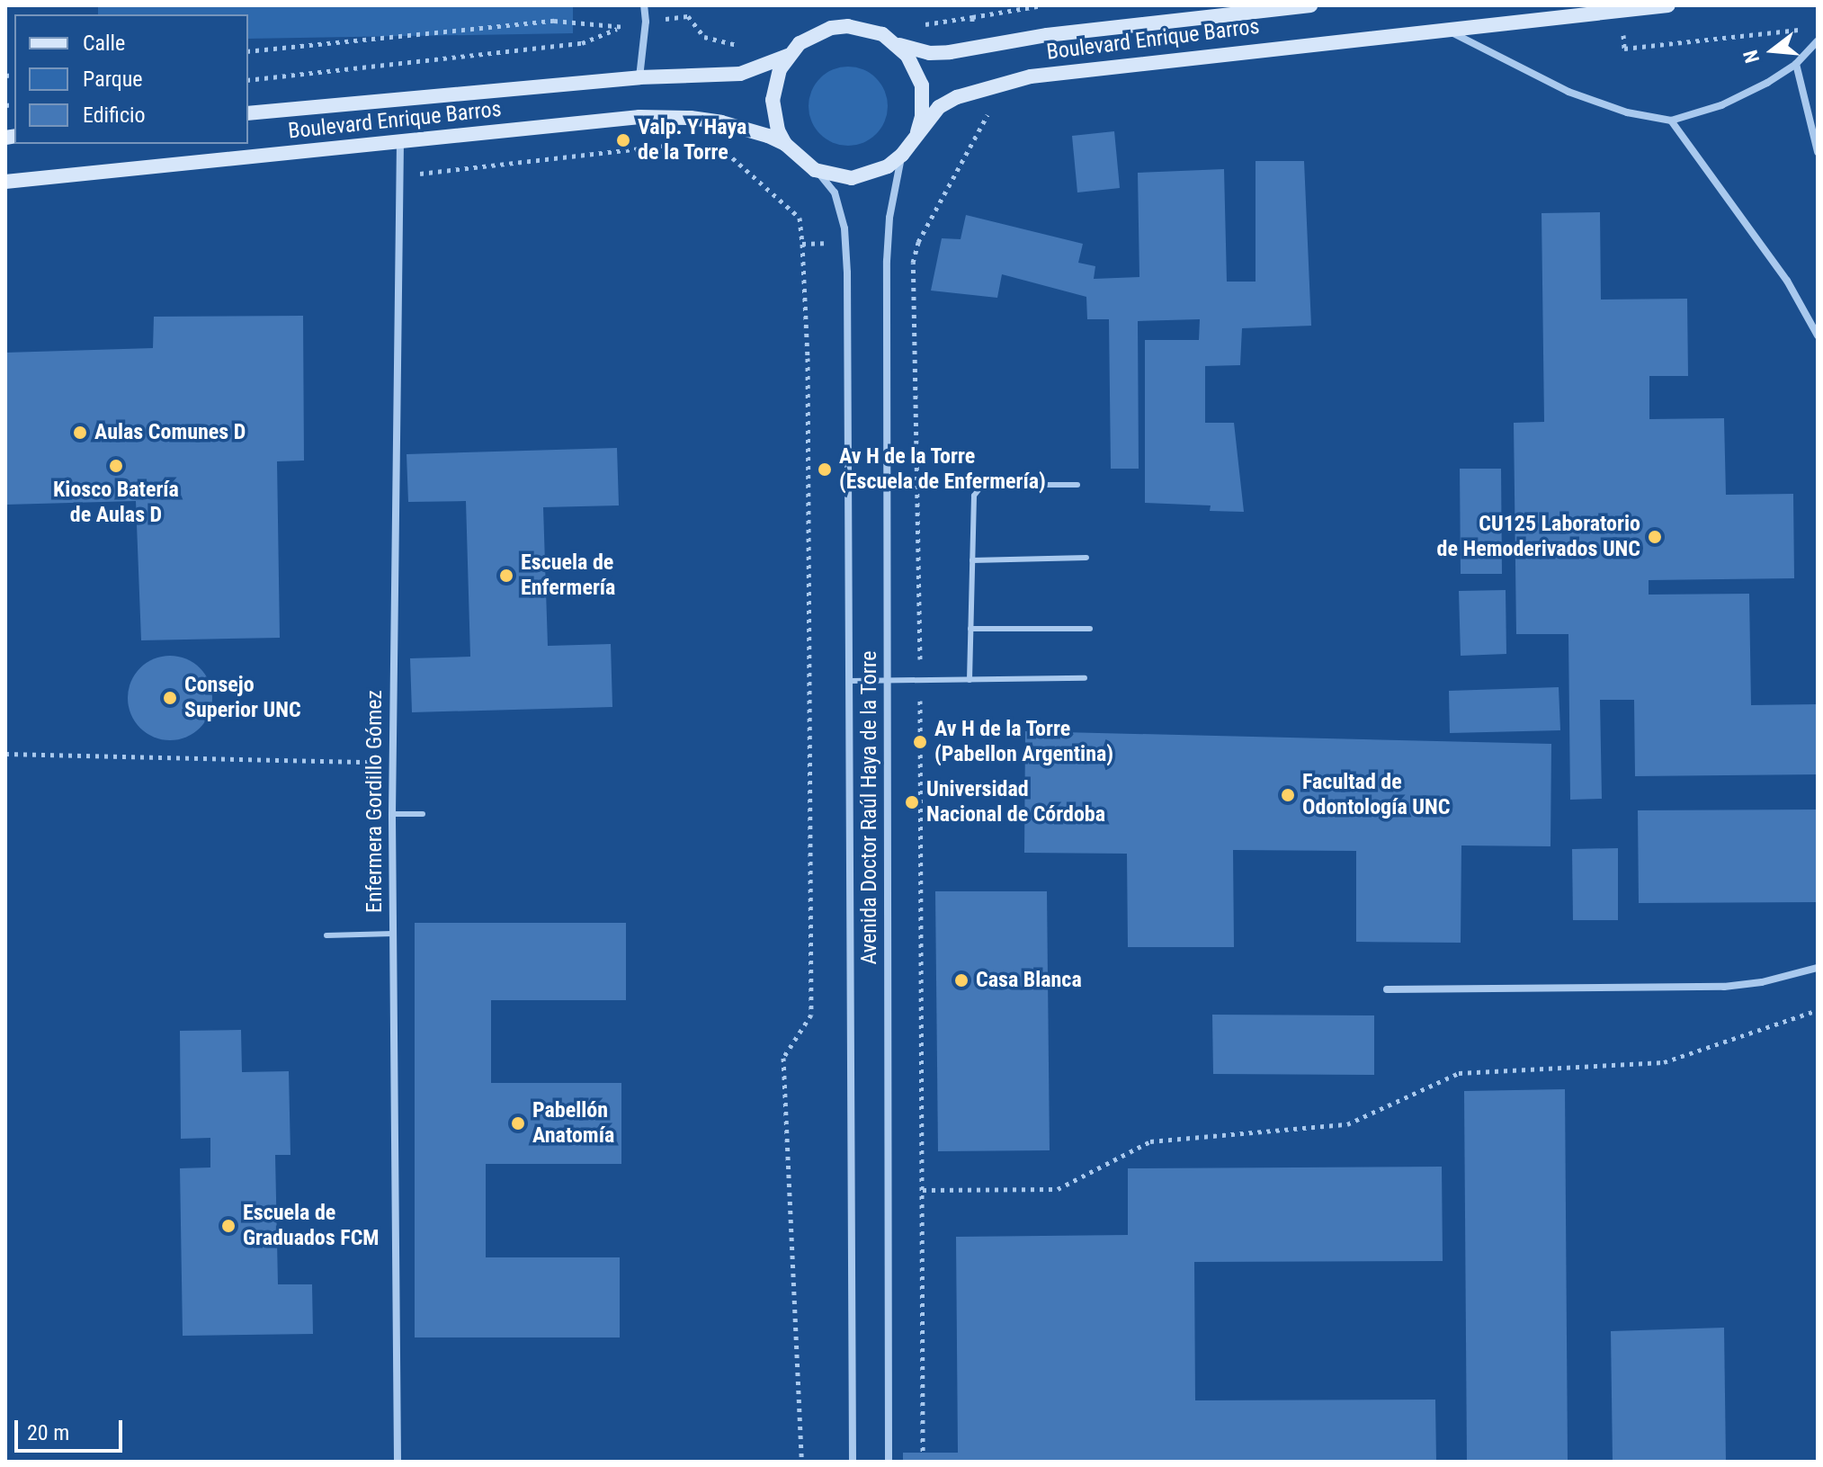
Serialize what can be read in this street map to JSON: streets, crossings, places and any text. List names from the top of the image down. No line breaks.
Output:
{"streets":{"main road":["Boulevard Enrique Barros"],"street":["Enfermera Gordillo Gómez","Avenida Doctor Raúl Haya de la Torre"]},"crossings":[["Boulevard Enrique Barros","Enfermera Gordillo Gómez"],["Boulevard Enrique Barros","Avenida Doctor Raúl Haya de la Torre"]],"places":["Valp. Y Haya de la Torre","Aulas Comunes D","Kiosco Batería de Aulas D","Av H de la Torre (Escuela de Enfermería)","CU125 Laboratorio de Hemoderivados UNC","Escuela de Enfermería","Consejo Superior UNC","Av H de la Torre (Pabellon Argentina)","Facultad de Odontología UNC","Universidad Nacional de Córdoba","Casa Blanca","Pabellón Anatomía","Escuela de Graduados FCM"],"legend":["Calle","Parque","Edificio"],"scale_bar":"20 m","north":"left"}
